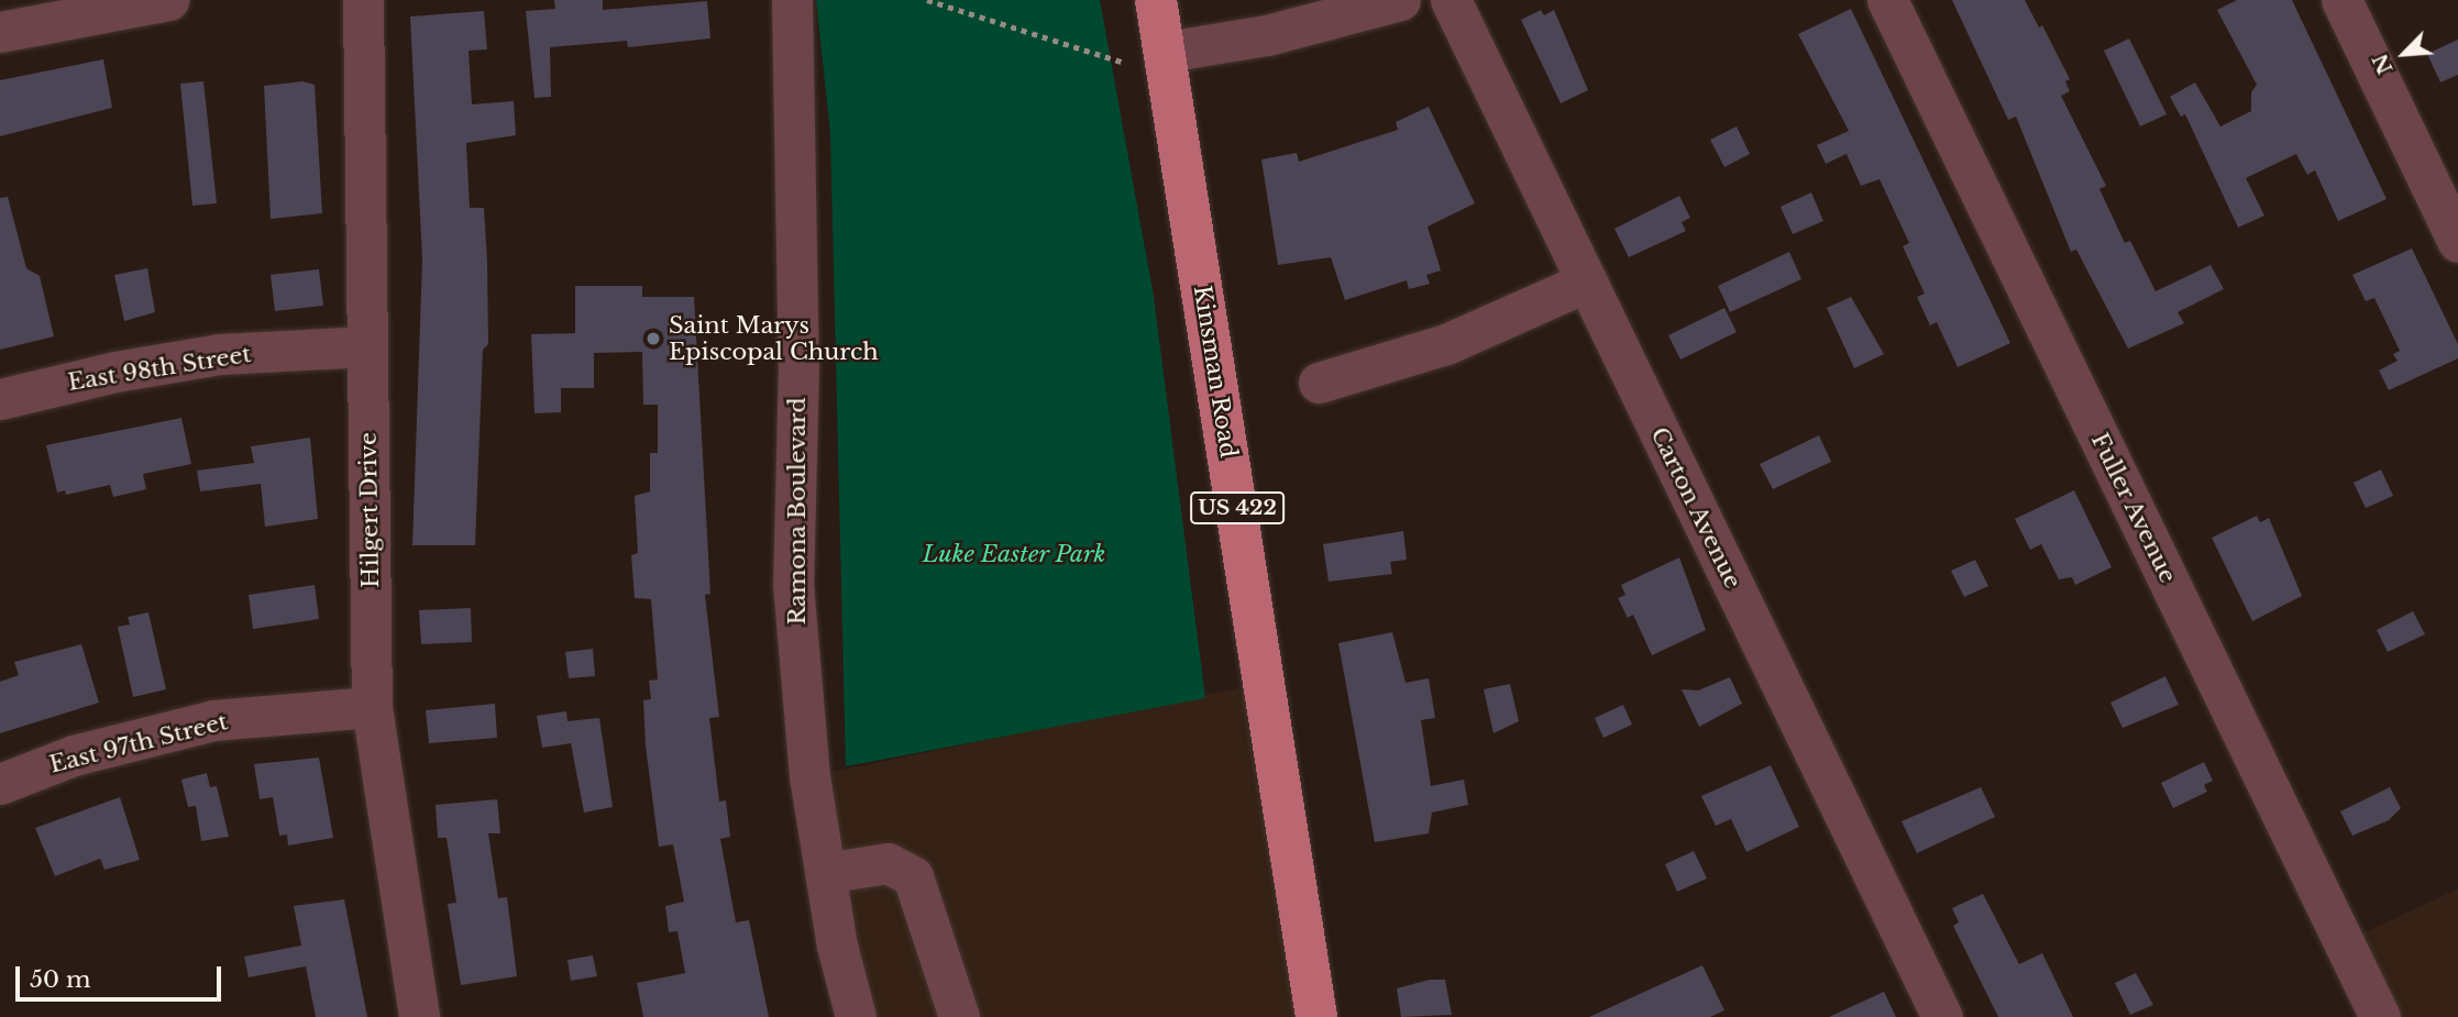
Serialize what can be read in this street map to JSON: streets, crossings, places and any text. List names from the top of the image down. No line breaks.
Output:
{"streets":{"main road":["Kinsman Road","US 422"],"street":["East 98th Street","Carton Avenue","Fuller Avenue","Hilgert Drive","Ramona Boulevard","East 97th Street"]},"crossings":[["East 98th Street","Hilgert Drive"],["Hilgert Drive","East 97th Street"]],"parks":["Luke Easter Park"],"places":["Saint Marys Episcopal Church"],"scale_bar":"50 m","north":"bottom left"}
